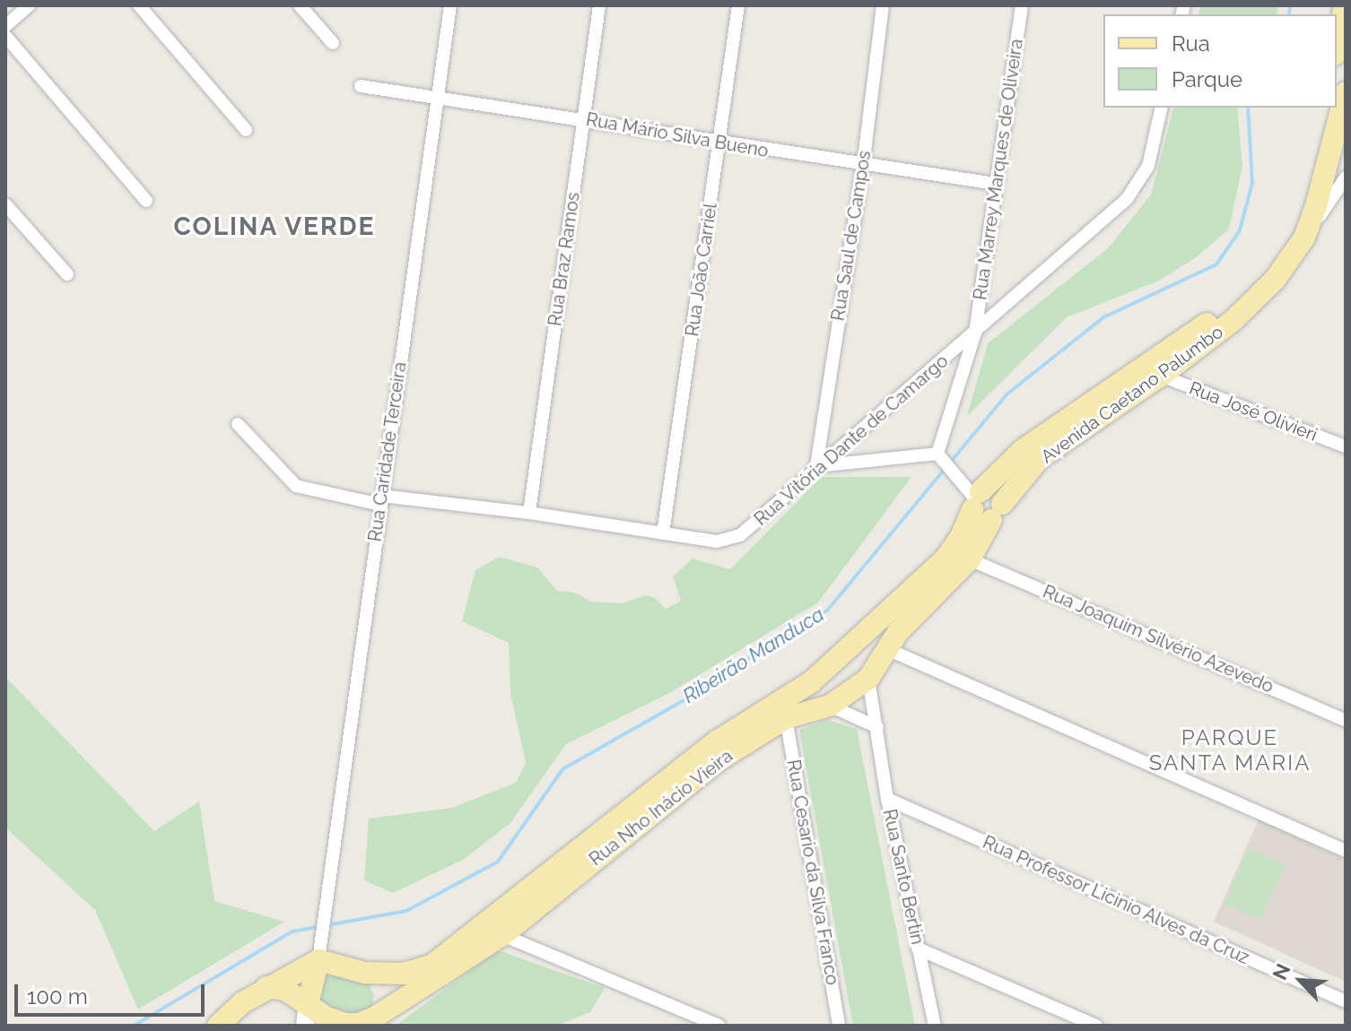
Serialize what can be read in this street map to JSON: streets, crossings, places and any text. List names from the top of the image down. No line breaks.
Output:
{"streets":{"main road":["Avenida Caetano Palumbo","Rua Nho Inácio Vieira"],"street":["Rua Mário Silva Bueno","Rua Marrey Marques de Oliveira","Rua Saul de Campos","Rua Braz Ramos","Rua João Carriel","Rua José Olivieri","Rua Vitória Dante de Camargo","Rua Caridade Terceira","Rua Joaquim Silvério Azevedo","Rua Cesario da Silva Franco","Rua Santo Bertin","Rua Professor Licinio Alves da Cruz"]},"crossings":[["Rua Mário Silva Bueno","Rua Marrey Marques de Oliveira"],["Rua Mário Silva Bueno","Rua Saul de Campos"],["Rua Mário Silva Bueno","Rua Braz Ramos"],["Rua Mário Silva Bueno","Rua João Carriel"],["Rua Mário Silva Bueno","Rua Caridade Terceira"],["Rua Marrey Marques de Oliveira","Rua Vitória Dante de Camargo"],["Rua Saul de Campos","Rua Vitória Dante de Camargo"],["Rua Braz Ramos","Rua Vitória Dante de Camargo"],["Rua João Carriel","Rua Vitória Dante de Camargo"],["Avenida Caetano Palumbo","Rua José Olivieri"],["Avenida Caetano Palumbo","Rua Nho Inácio Vieira"],["Rua Vitória Dante de Camargo","Rua Caridade Terceira"],["Rua Joaquim Silvério Azevedo","Rua Nho Inácio Vieira"],["Rua Nho Inácio Vieira","Rua Cesario da Silva Franco"],["Rua Nho Inácio Vieira","Rua Santo Bertin"],["Rua Santo Bertin","Rua Professor Licinio Alves da Cruz"]],"districts":["COLINA VERDE","PARQUE SANTA MARIA"],"water":["Ribeirão Manduca"],"legend":["Rua","Parque"],"scale_bar":"100 m","north":"top left"}
